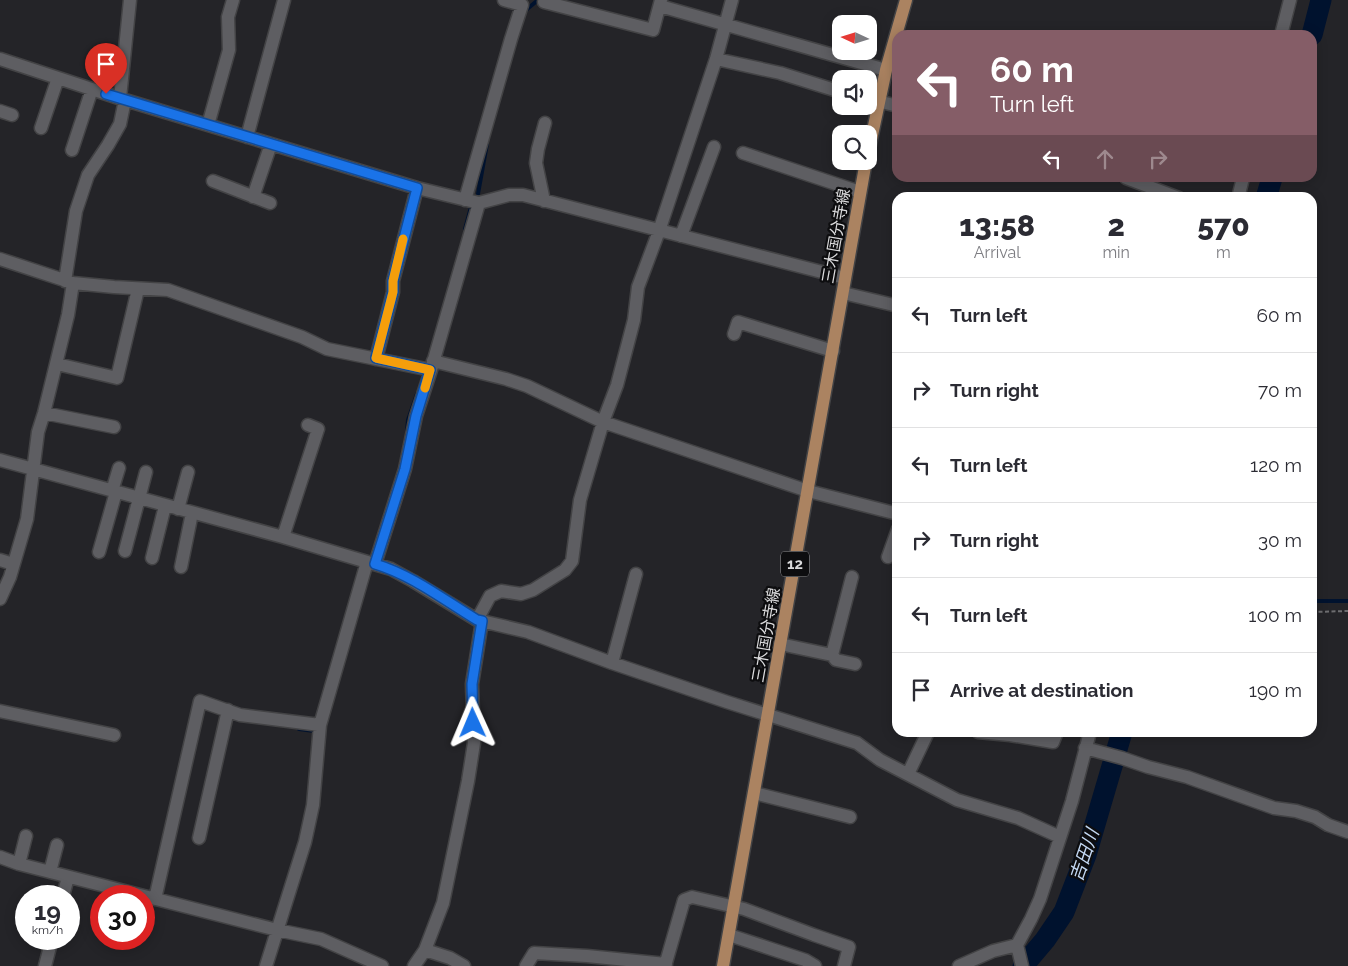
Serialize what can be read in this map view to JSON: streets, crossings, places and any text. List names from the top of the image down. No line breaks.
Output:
{"streets":{"main road":["三木国分寺線","12"]},"water":["吉田川"],"north":"left","page":{"turn":["60 m","Turn left"],"eta":["13:58","Arrival","2","min","570","m"],"list":[{"name":"Turn left","value":"60 m"},{"name":"Turn right","value":"70 m"},{"name":"Turn left","value":"120 m"},{"name":"Turn right","value":"30 m"},{"name":"Turn left","value":"100 m"},{"name":"Arrive at destination","value":"190 m"}],"speed":"19 km/h","limit":"30"}}
